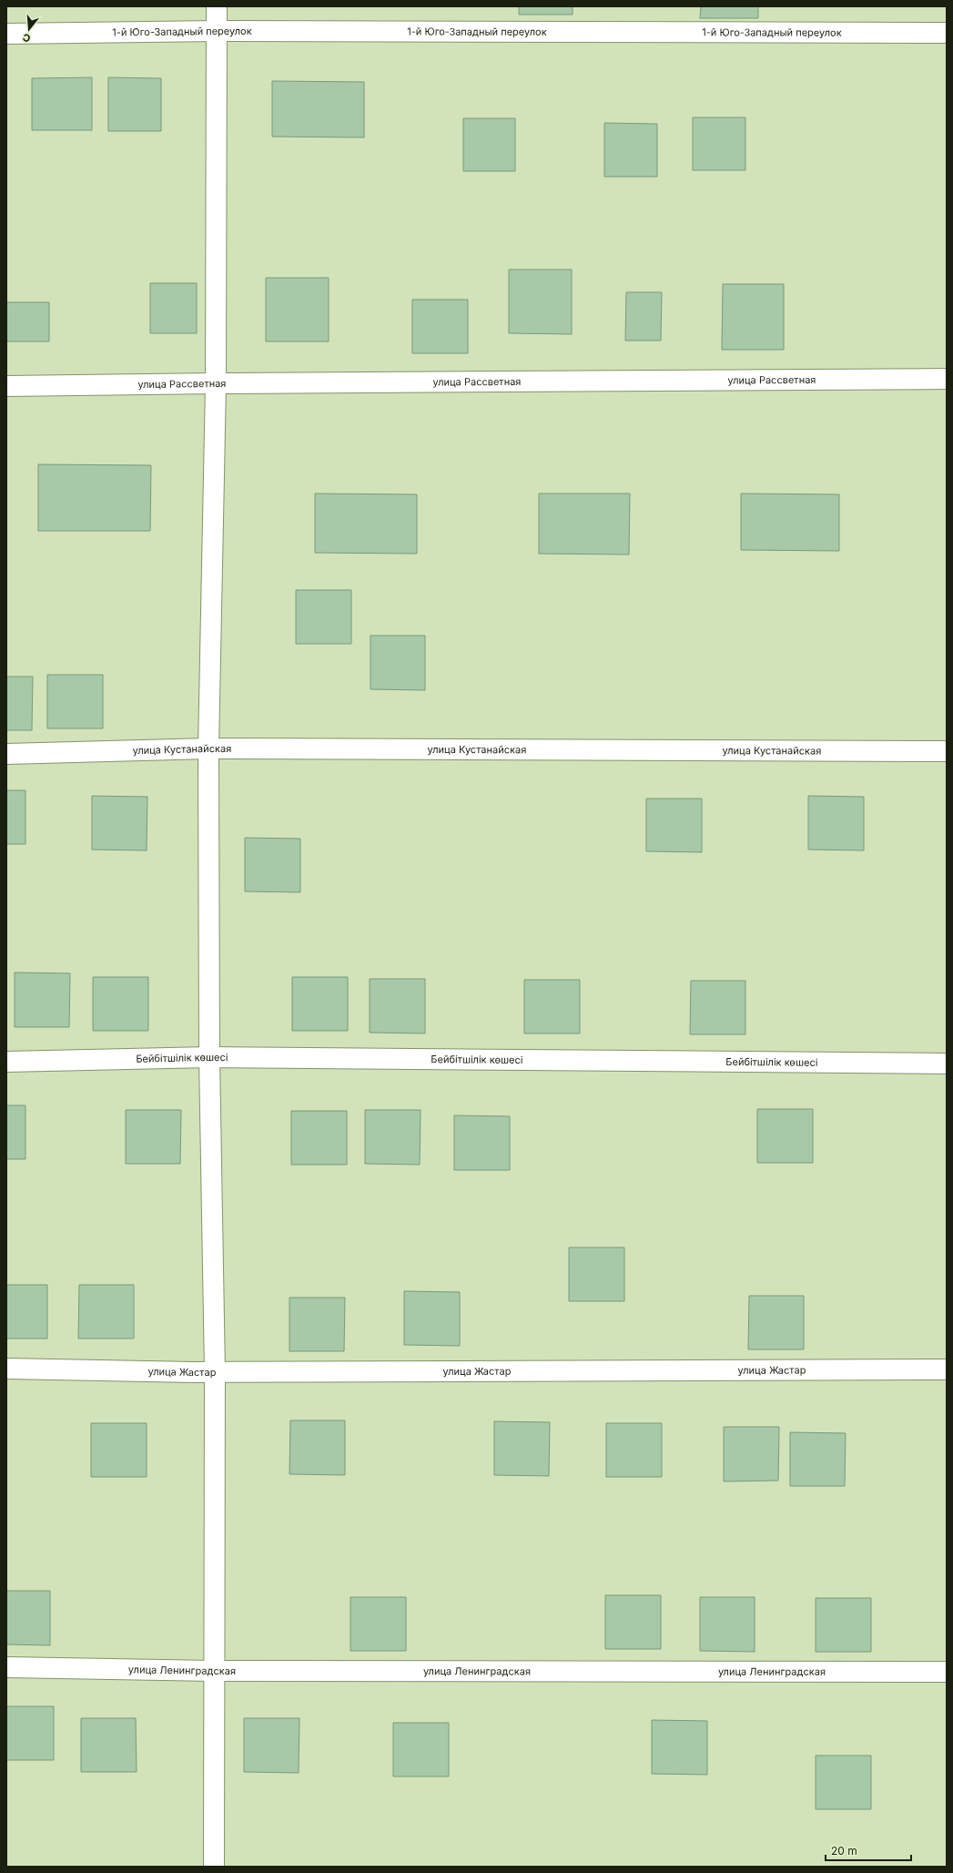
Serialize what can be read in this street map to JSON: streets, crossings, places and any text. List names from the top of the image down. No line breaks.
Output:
{"streets":{"street":["1-й Юго-Западный переулок","улица Рассветная","улица Кустанайская","Бейбітшілік көшесі","улица Жастар","улица Ленинградская"]},"scale_bar":"20 m","north":"bottom"}
